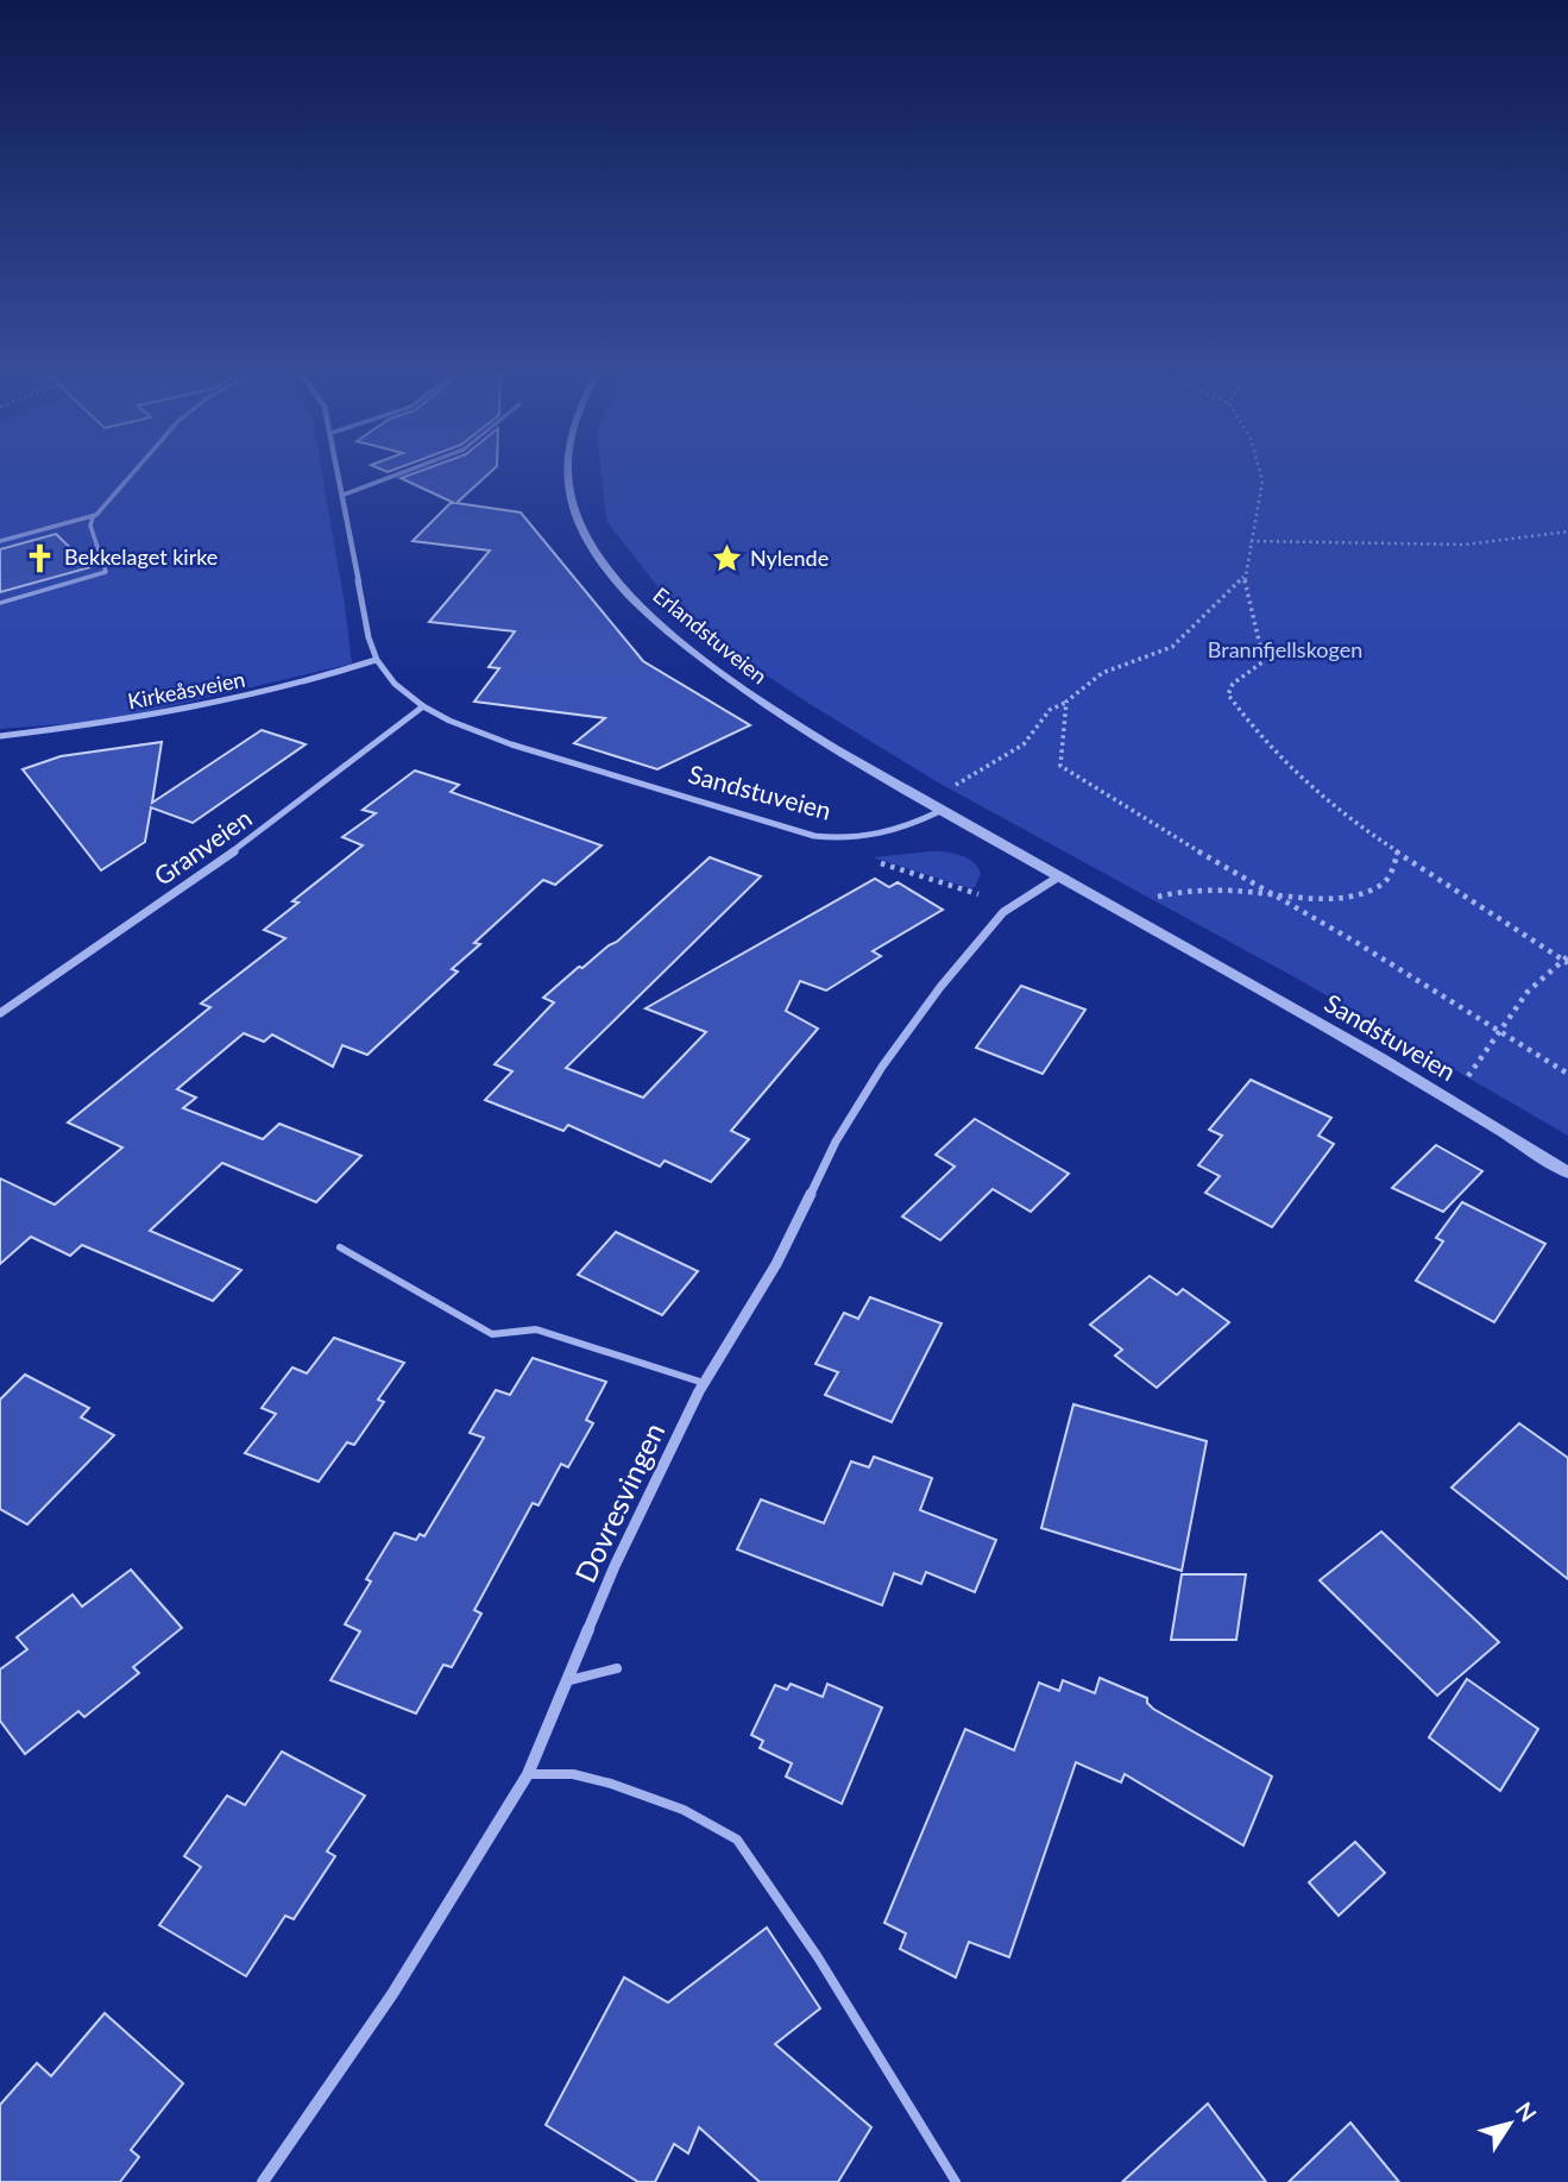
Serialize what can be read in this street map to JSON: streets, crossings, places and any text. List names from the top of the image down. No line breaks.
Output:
{"streets":{"street":["Erlandstuveien","Kirkeåsveien","Sandstuveien","Granveien","Dovresvingen"]},"crossings":[["Erlandstuveien","Sandstuveien"],["Kirkeåsveien","Sandstuveien"],["Sandstuveien","Granveien"],["Sandstuveien","Dovresvingen"]],"parks":["Brannfjellskogen"],"places":{"church":["Bekkelaget kirke"],"place":["Nylende"]},"north":"top right"}
